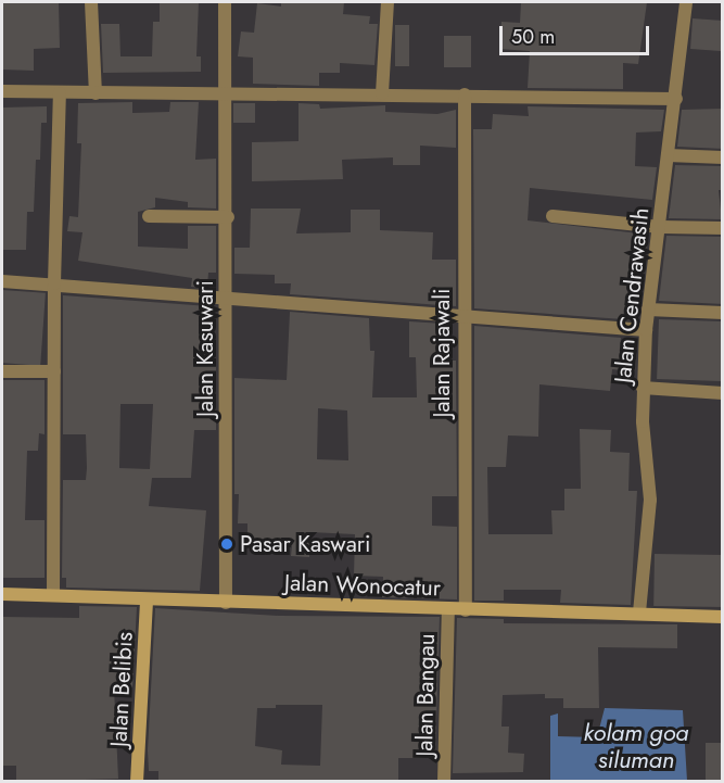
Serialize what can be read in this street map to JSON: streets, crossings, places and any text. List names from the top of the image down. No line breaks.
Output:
{"streets":{"street":["Jalan Cendrawasih","Jalan Kasuwari","Jalan Rajawali","Jalan Wonocatur","Jalan Belibis","Jalan Bangau"]},"crossings":[["Jalan Cendrawasih","Jalan Wonocatur"],["Jalan Kasuwari","Jalan Wonocatur"],["Jalan Rajawali","Jalan Wonocatur"],["Jalan Wonocatur","Jalan Belibis"],["Jalan Wonocatur","Jalan Bangau"]],"water":["kolam goa siluman"],"places":["Pasar Kaswari"],"scale_bar":"50 m"}
